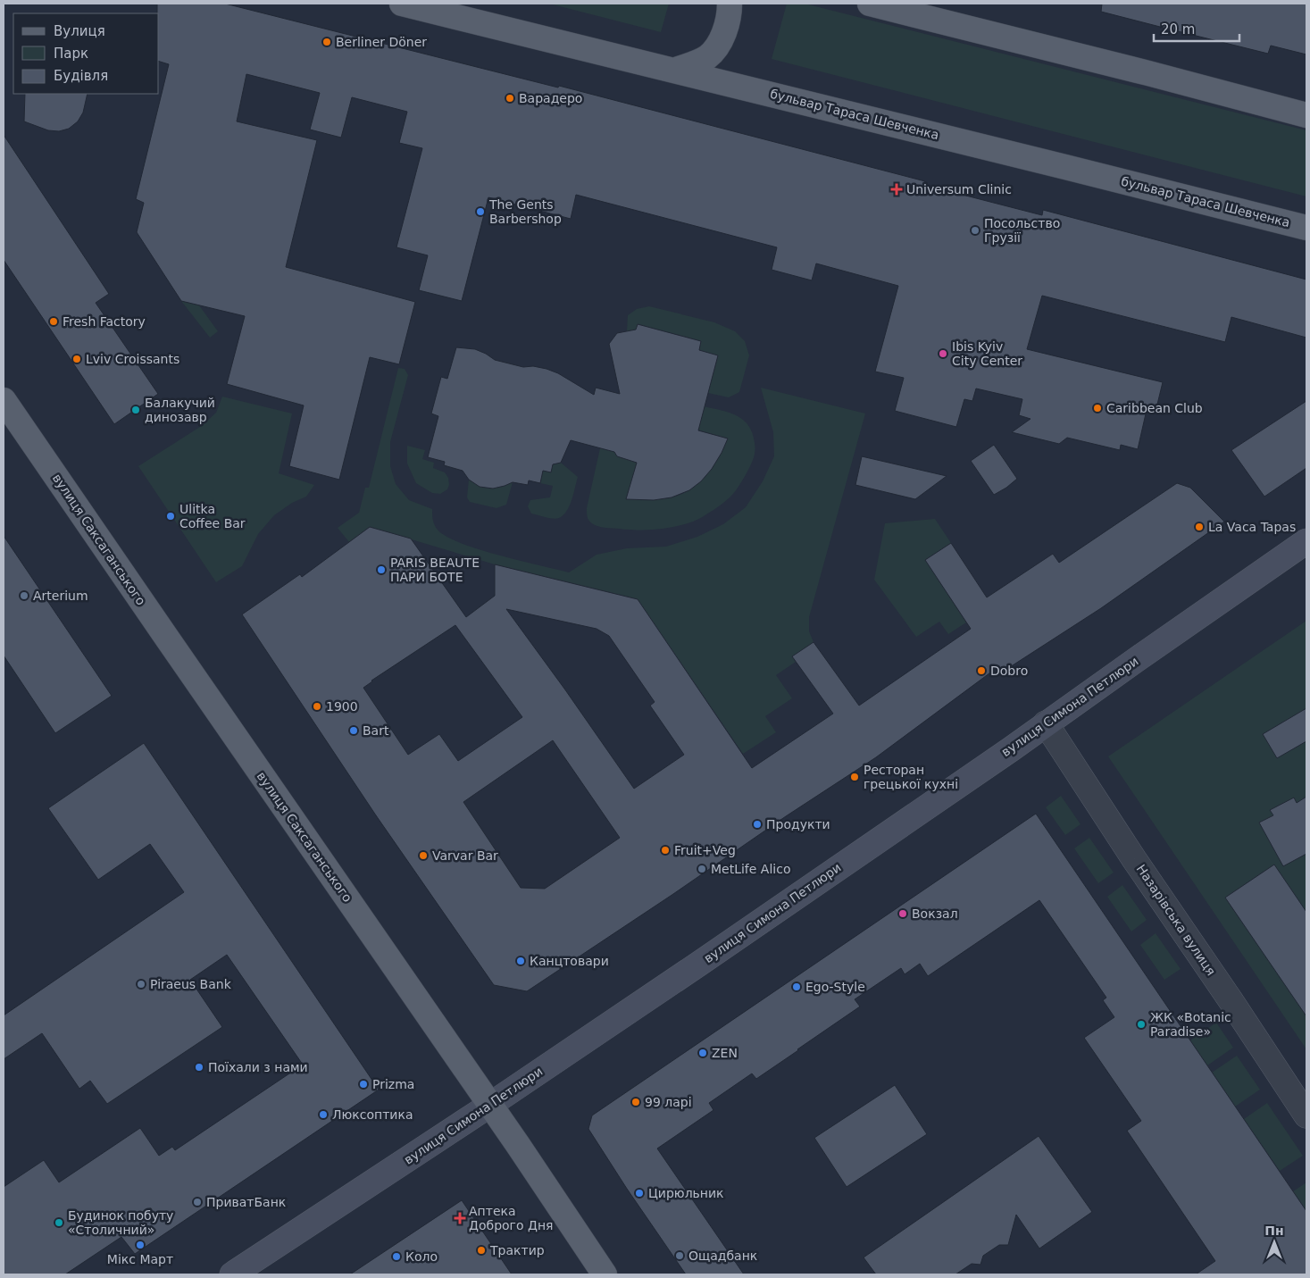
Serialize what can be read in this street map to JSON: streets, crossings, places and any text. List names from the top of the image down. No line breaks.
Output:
{"streets":{"main road":["бульвар Тараса Шевченка","вулиця Саксаганського","вулиця Симона Петлюри"],"street":["Назарівська вулиця"]},"crossings":[["вулиця Саксаганського","вулиця Симона Петлюри"],["вулиця Симона Петлюри","Назарівська вулиця"]],"places":{"other":["Berliner Döner","Варадеро","The Gents Barbershop","Посольство Грузії","Fresh Factory","Ibis Kyiv City Center","Lviv Croissants","Caribbean Club","Балакучий динозавр","Ulitka Coffee Bar","La Vaca Tapas","PARIS BEAUTE ПАРИ БОТЕ","Arterium","Dobro","1900","Bart","Ресторан грецької кухні","Продукти","Fruit+Veg","Varvar Bar","MetLife Alico","Вокзал","Канцтовари","Piraeus Bank","Ego-Style","ЖК «Botanic Paradise»","ZEN","Поїхали з нами","Prizma","99 ларі","Люксоптика","Цирюльник","ПриватБанк","Будинок побуту «Столичний»","Мікс Март","Трактир","Ощадбанк","Коло"],"health":["Universum Clinic","Аптека Доброго Дня"]},"legend":["Вулиця","Парк","Будівля"],"scale_bar":"20 m","north":"top"}
